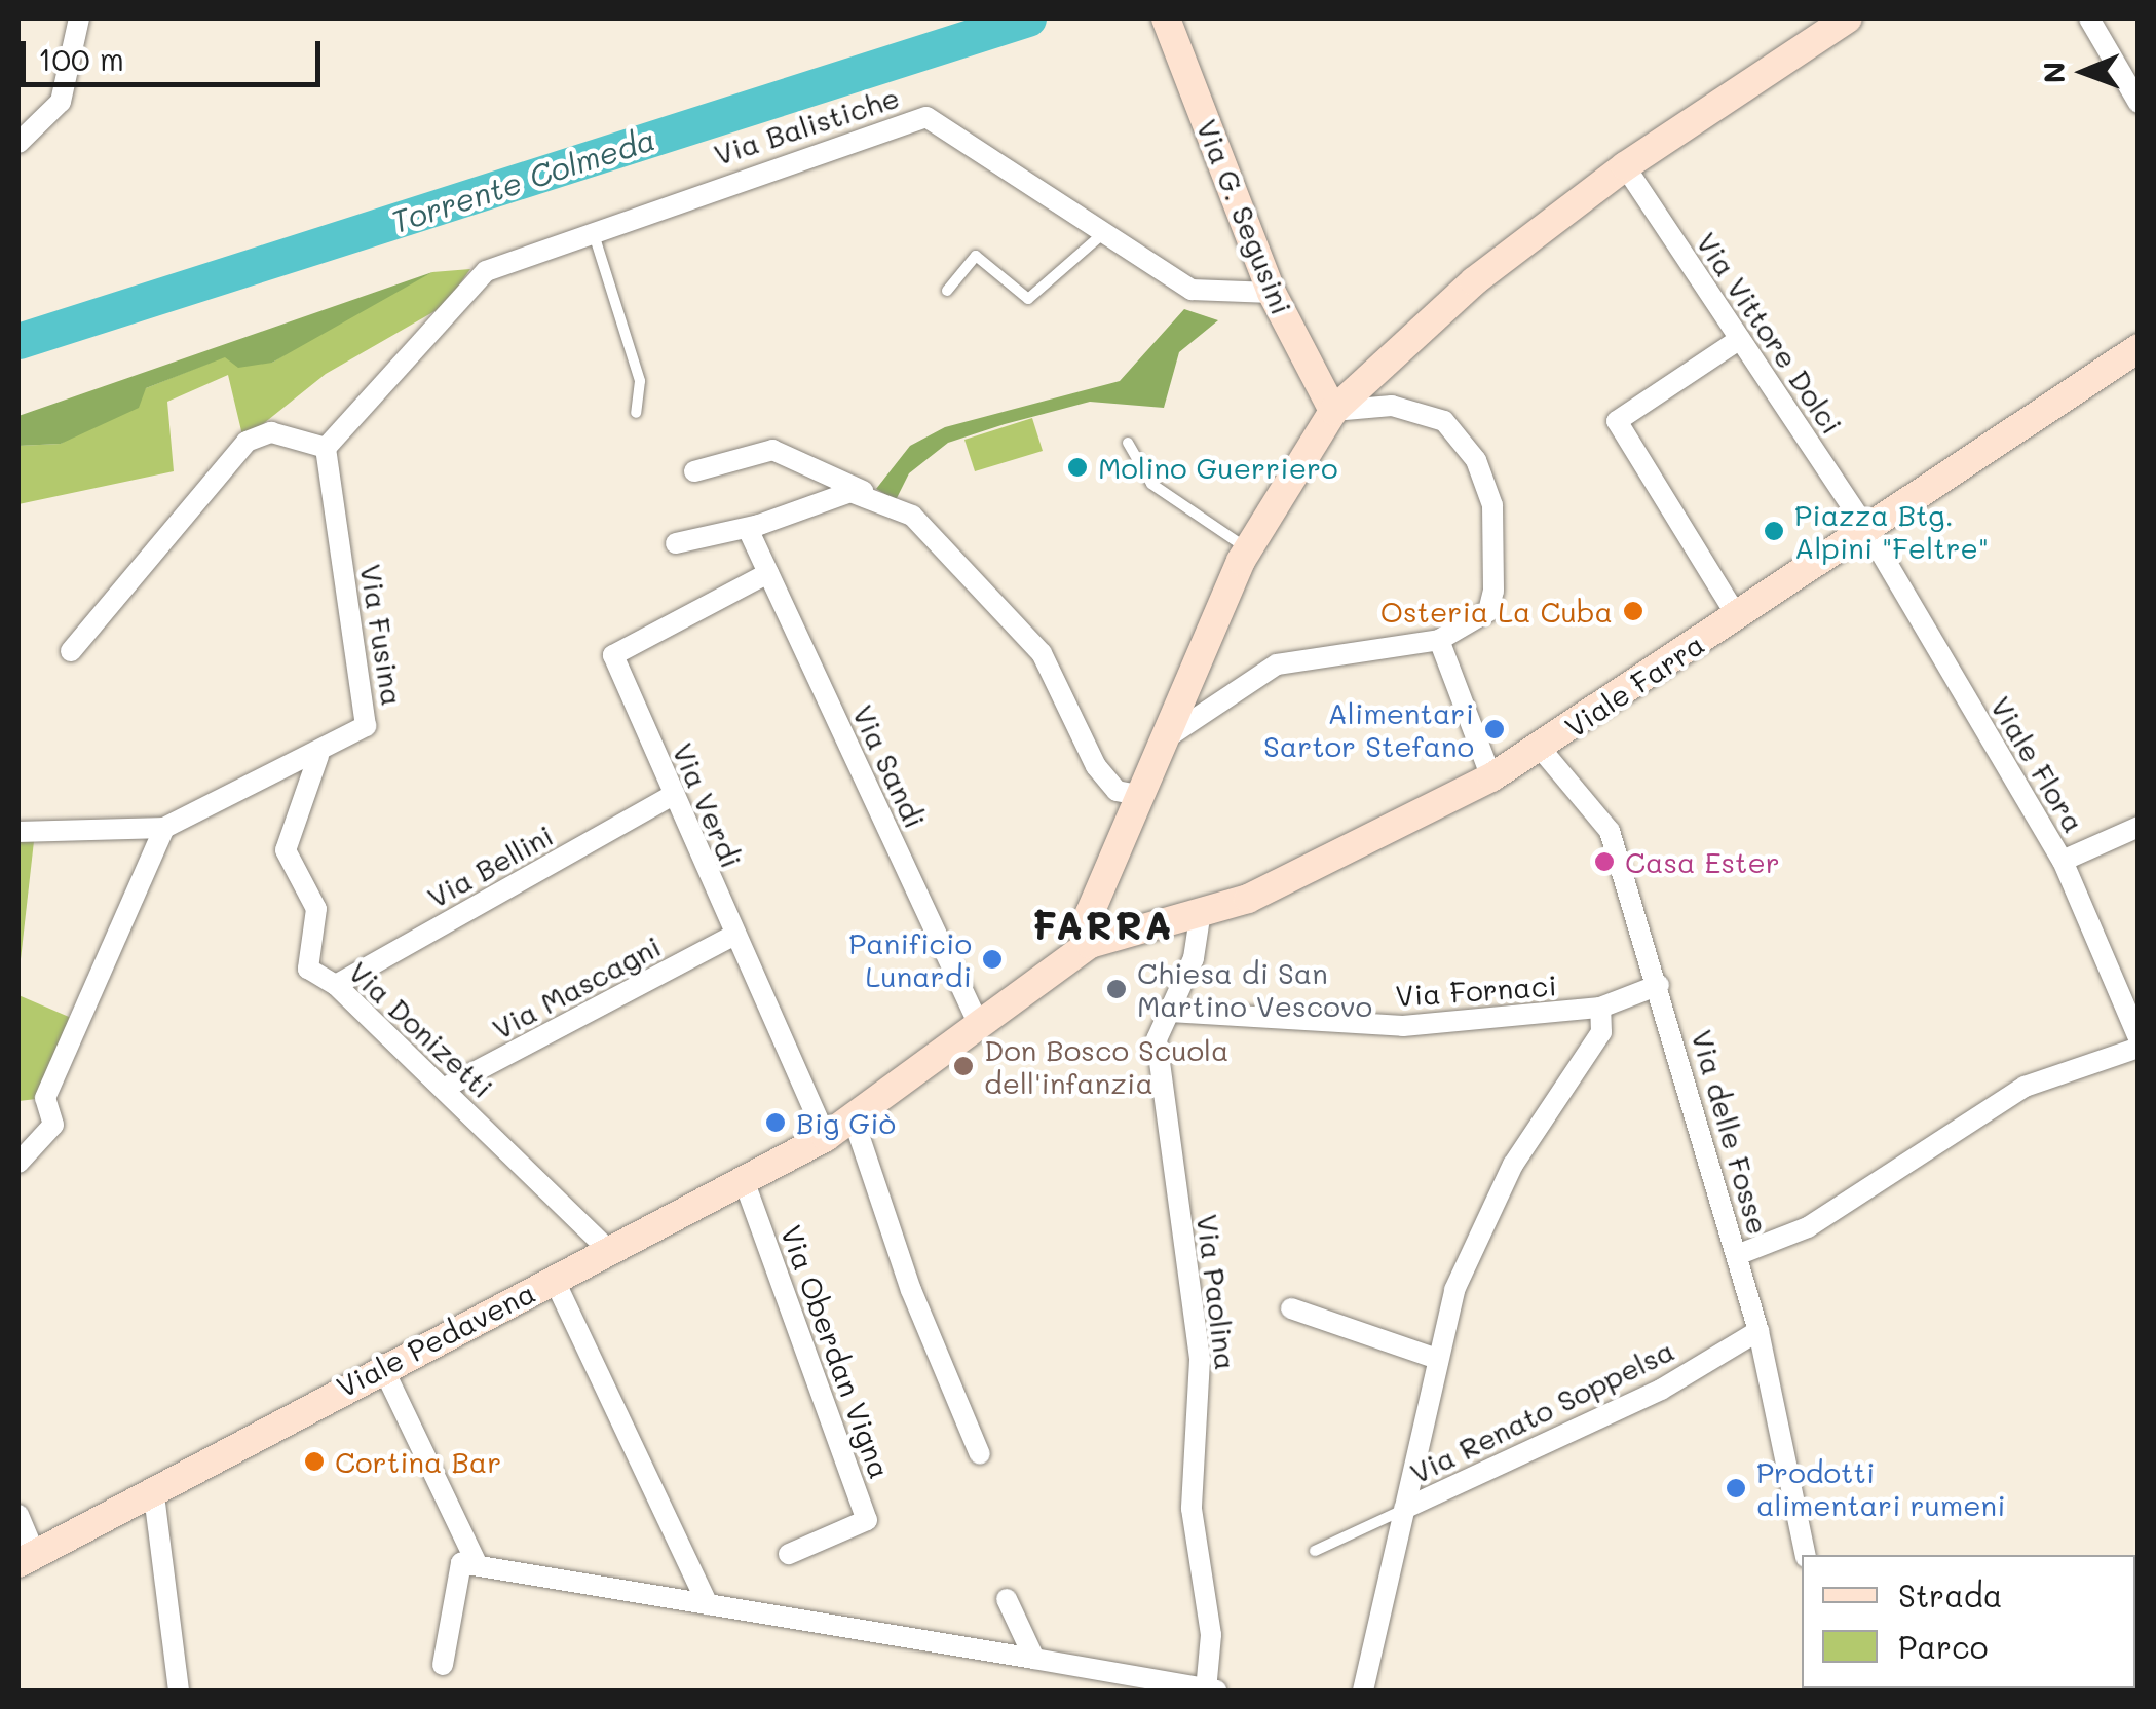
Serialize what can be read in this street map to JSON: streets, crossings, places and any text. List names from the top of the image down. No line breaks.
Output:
{"streets":{"main road":["Via G. Segusini","Viale Farra","Viale Pedavena"],"street":["Via Balistiche","Via Vittore Dolci","Via Fusina","Viale Flora","Via Sandi","Via Verdi","Via Bellini","Via Mascagni","Via Fornaci","Via Donizetti","Via delle Fosse","Via Paolina","Via Oberdan Vigna","Via Renato Soppelsa"]},"crossings":[["Via Balistiche","Via G. Segusini"],["Via Balistiche","Via Fusina"],["Via Vittore Dolci","Viale Farra"],["Via Vittore Dolci","Viale Flora"],["Via Fusina","Via Donizetti"],["Viale Farra","Viale Flora"],["Viale Farra","Via delle Fosse"],["Viale Farra","Via Paolina"],["Viale Farra","Viale Pedavena"],["Via Sandi","Via Verdi"],["Via Sandi","Viale Pedavena"],["Via Verdi","Via Bellini"],["Via Verdi","Via Mascagni"],["Via Verdi","Viale Pedavena"],["Via Bellini","Via Donizetti"],["Via Mascagni","Via Donizetti"],["Via Fornaci","Via delle Fosse"],["Via Fornaci","Via Paolina"],["Via Donizetti","Viale Pedavena"],["Via delle Fosse","Via Renato Soppelsa"],["Viale Pedavena","Via Oberdan Vigna"]],"districts":["FARRA"],"water":["Torrente Colmeda"],"places":["Molino Guerriero","Piazza Btg. Alpini \"Feltre\"","Osteria La Cuba","Alimentari Sartor Stefano","Casa Ester","Panificio Lunardi","Chiesa di San Martino Vescovo","Don Bosco Scuola dell'infanzia","Big Giò","Cortina Bar","Prodotti alimentari rumeni"],"legend":["Strada","Parco"],"scale_bar":"100 m","north":"left"}
